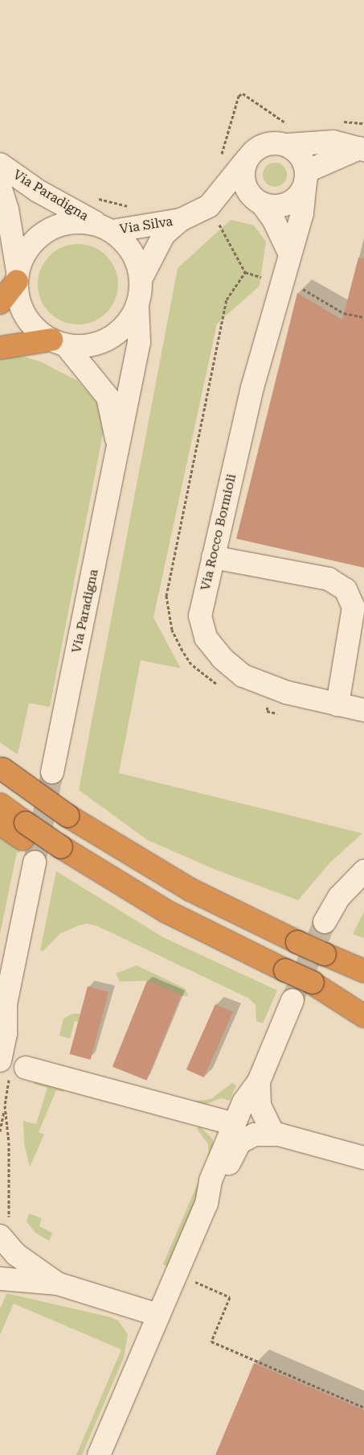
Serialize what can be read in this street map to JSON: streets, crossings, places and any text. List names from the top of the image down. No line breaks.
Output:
{"streets":{"street":["Via Paradigna","Via Silva","Via Rocco Bormioli"]},"crossings":[["Via Paradigna","Via Silva"]]}
